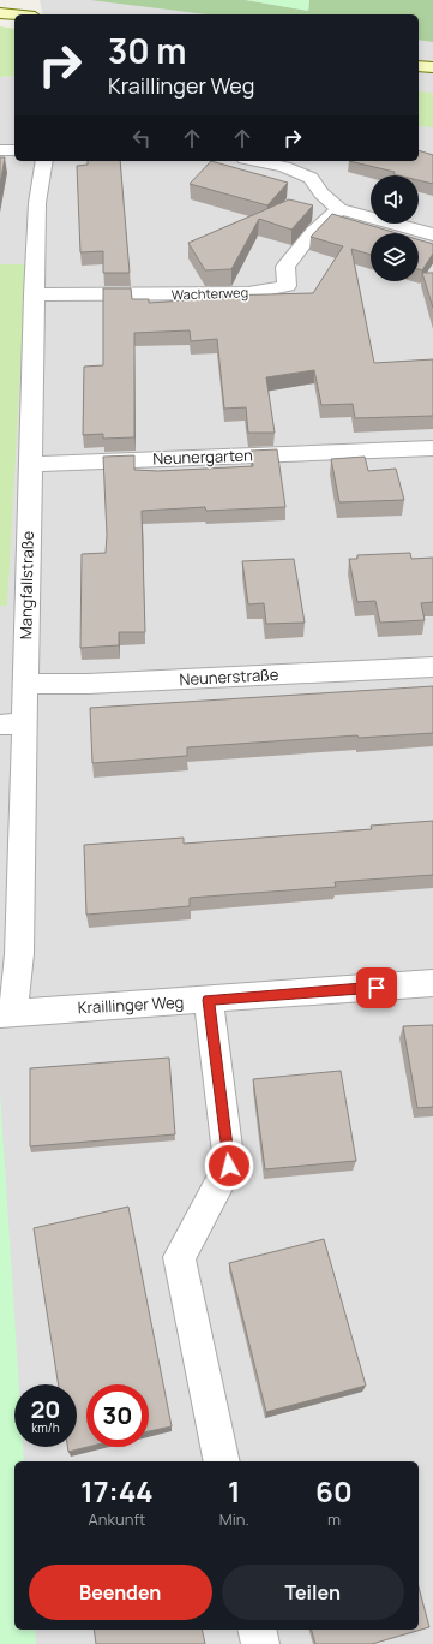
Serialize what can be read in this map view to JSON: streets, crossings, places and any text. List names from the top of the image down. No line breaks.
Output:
{"streets":{"street":["Wachterweg","Neunergarten","Mangfallstraße","Neunerstraße","Kraillinger Weg"]},"crossings":[["Wachterweg","Mangfallstraße"],["Neunergarten","Mangfallstraße"],["Mangfallstraße","Neunerstraße"],["Mangfallstraße","Kraillinger Weg"]],"page":{"turn":["30 m","Kraillinger Weg"],"speed":"20 km/h","limit":"30","eta":["17:44","Ankunft","1","Min.","60","m"],"buttons":["Beenden","Teilen"]}}
